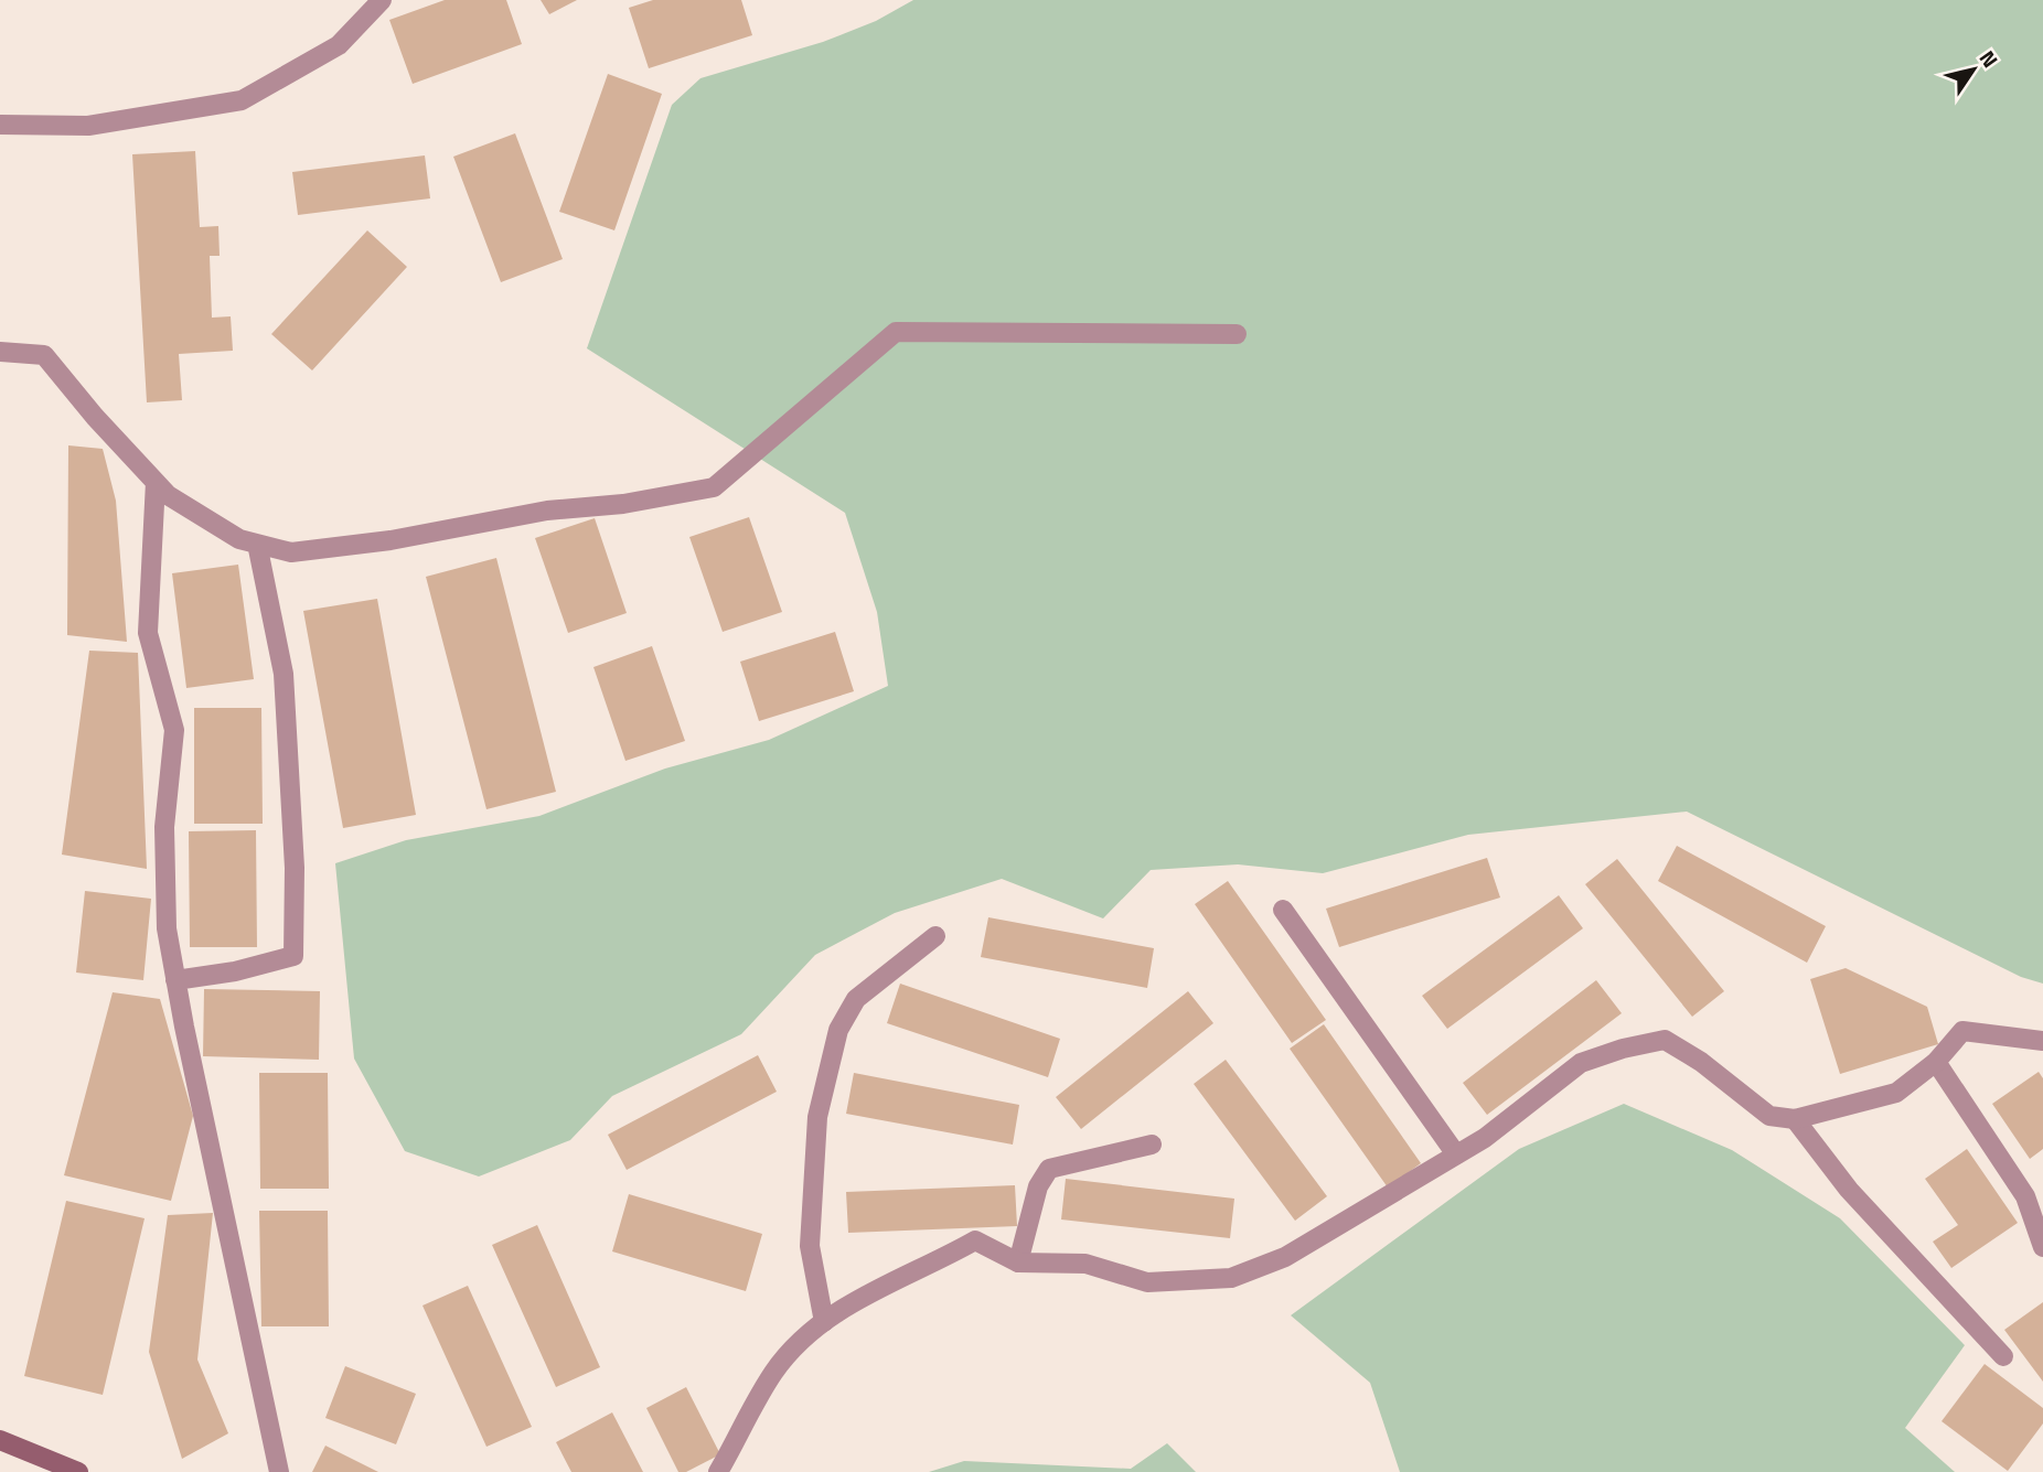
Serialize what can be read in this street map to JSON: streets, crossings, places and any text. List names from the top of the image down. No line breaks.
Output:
{"north":"top right"}
